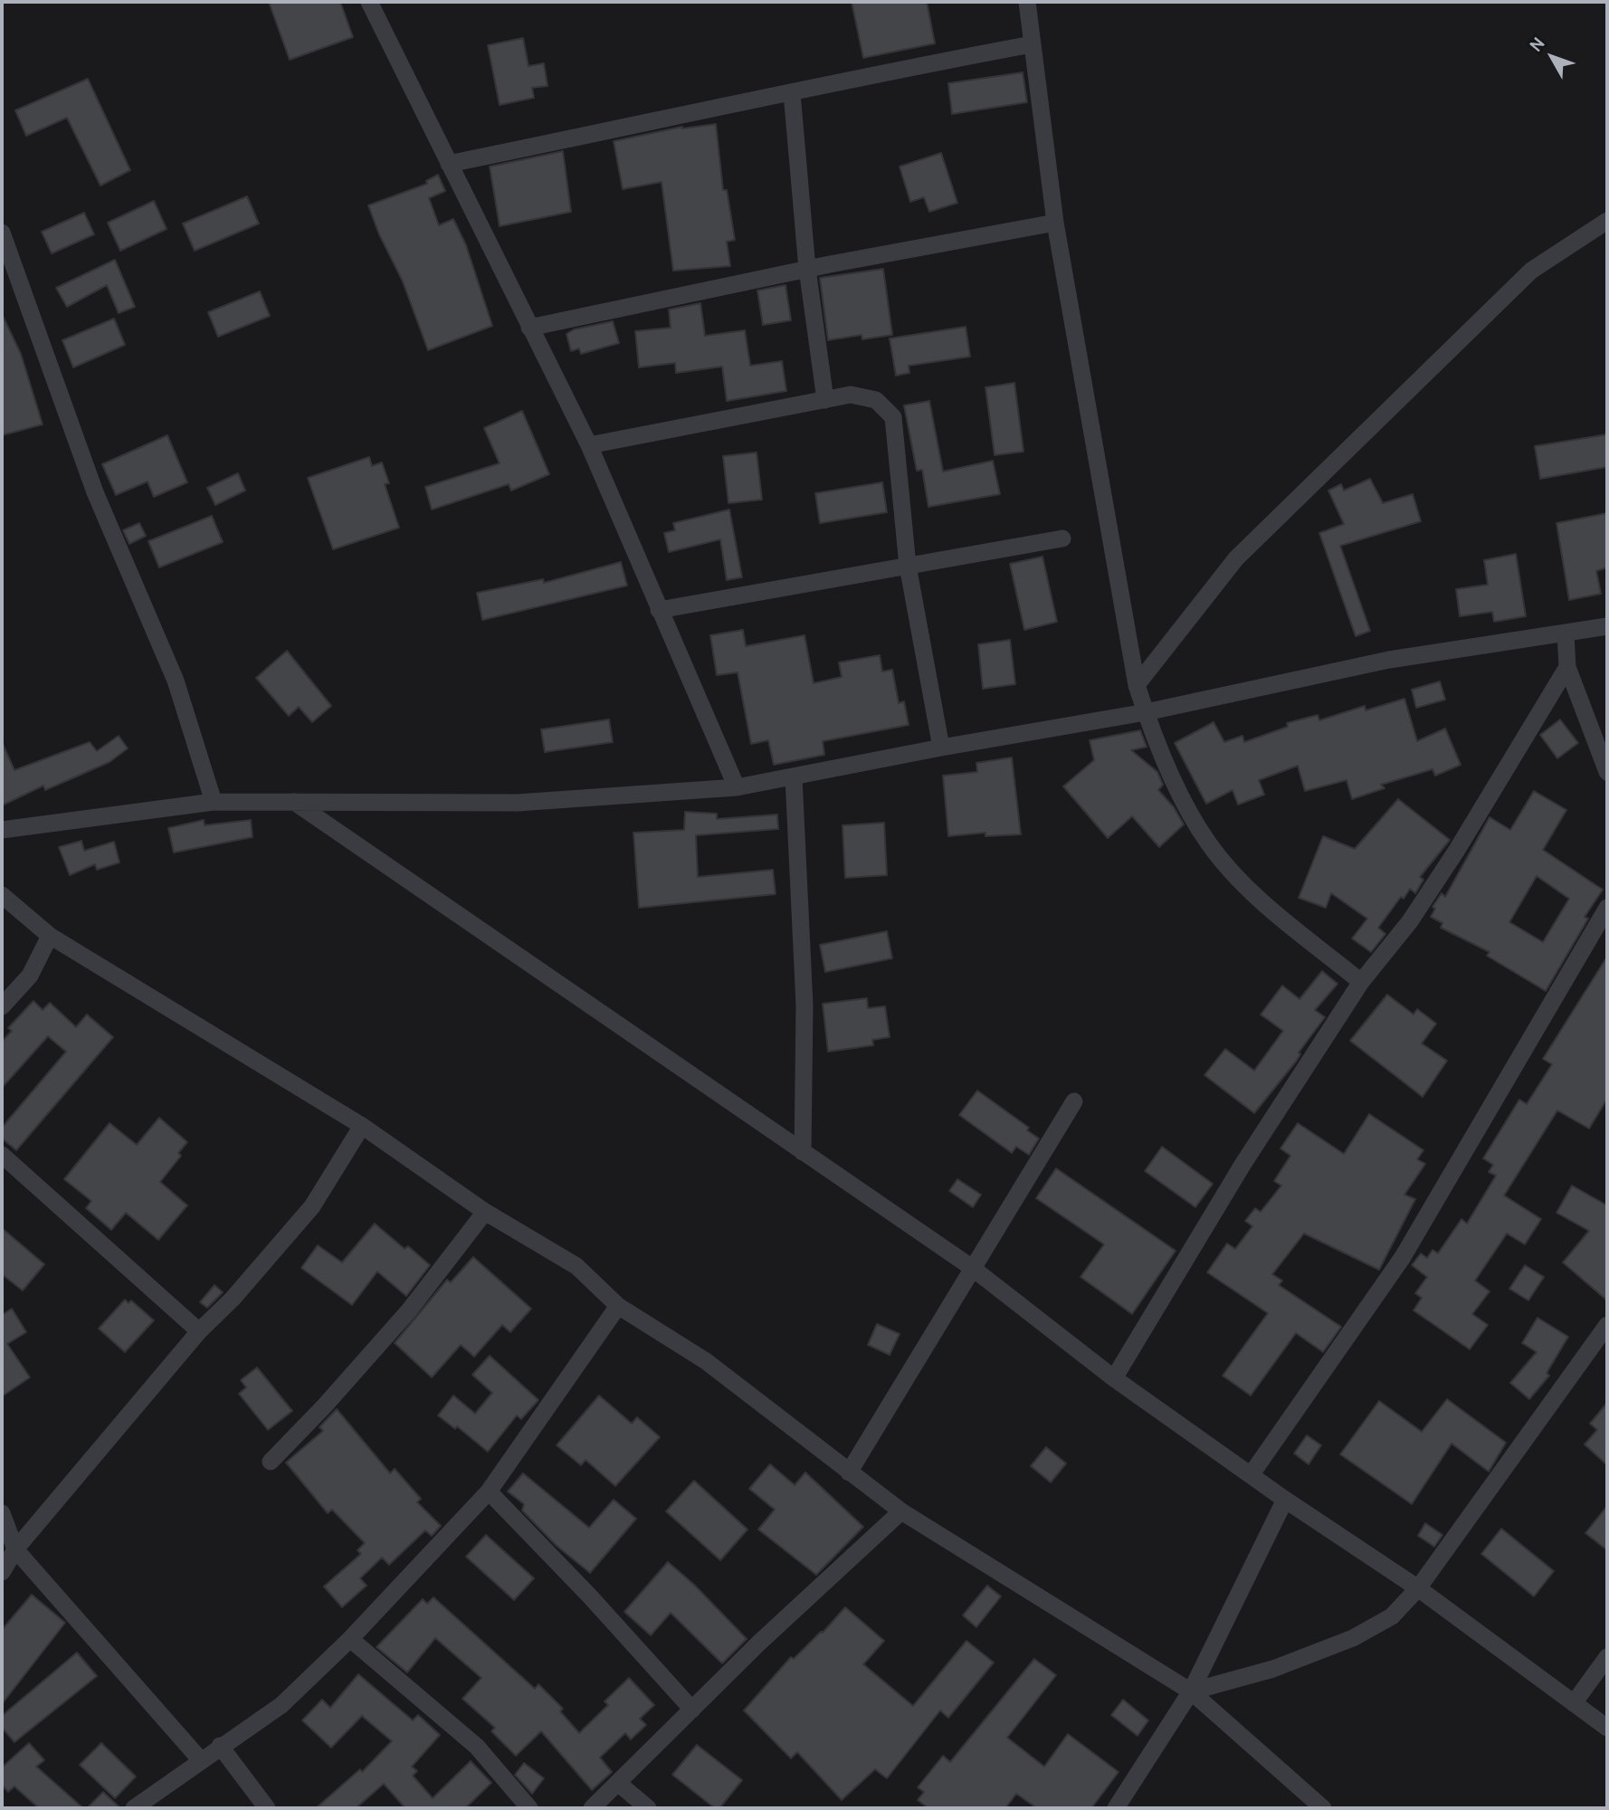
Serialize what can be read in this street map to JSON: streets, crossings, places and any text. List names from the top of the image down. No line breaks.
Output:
{"north":"top left"}
